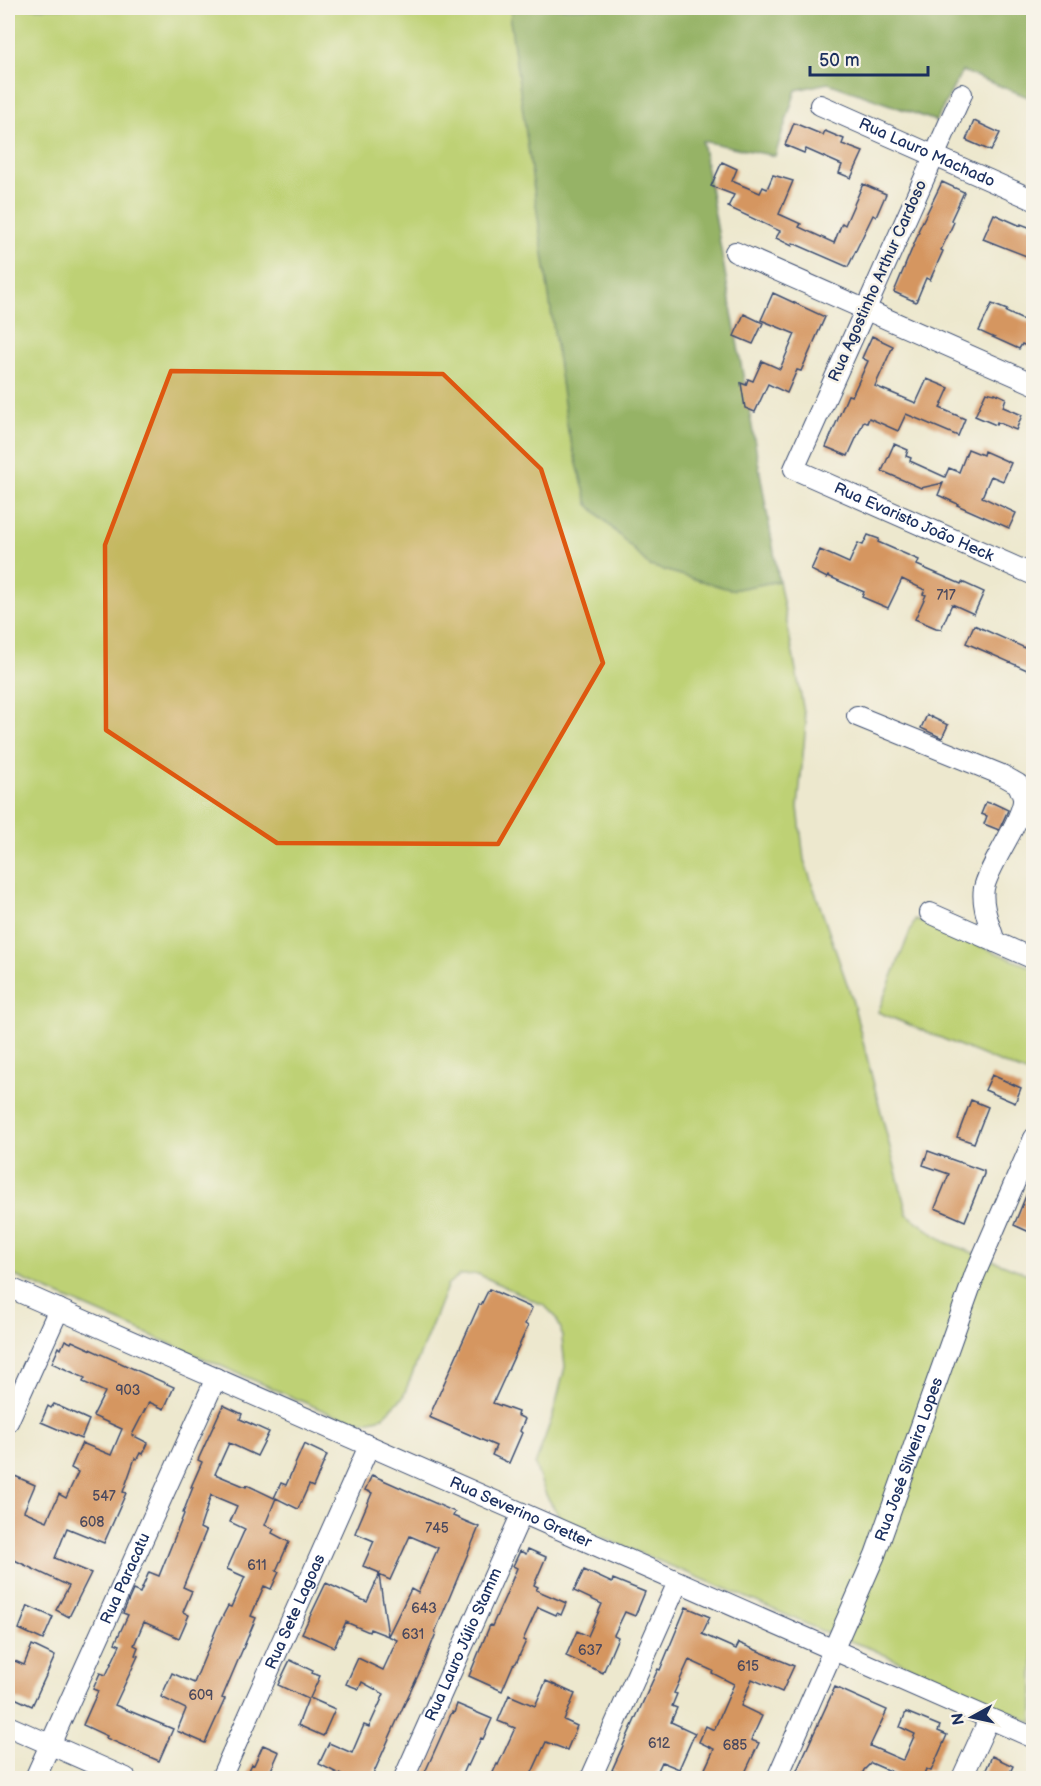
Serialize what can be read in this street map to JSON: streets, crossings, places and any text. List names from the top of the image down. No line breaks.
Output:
{"streets":{"street":["Rua Lauro Machado","Rua Agostinho Arthur Cardoso","Rua Evaristo João Heck","Rua José Silveira Lopes","Rua Severino Gretter","Rua Paracatu","Rua Sete Lagoas","Rua Lauro Júlio Stamm"]},"crossings":[["Rua Lauro Machado","Rua Agostinho Arthur Cardoso"],["Rua Agostinho Arthur Cardoso","Rua Evaristo João Heck"],["Rua José Silveira Lopes","Rua Severino Gretter"],["Rua Severino Gretter","Rua Paracatu"],["Rua Severino Gretter","Rua Sete Lagoas"],["Rua Severino Gretter","Rua Lauro Júlio Stamm"]],"house_numbers":["717","903","547","608","745","611","643","631","637","615","609","612","685"],"scale_bar":"50 m","north":"left"}
